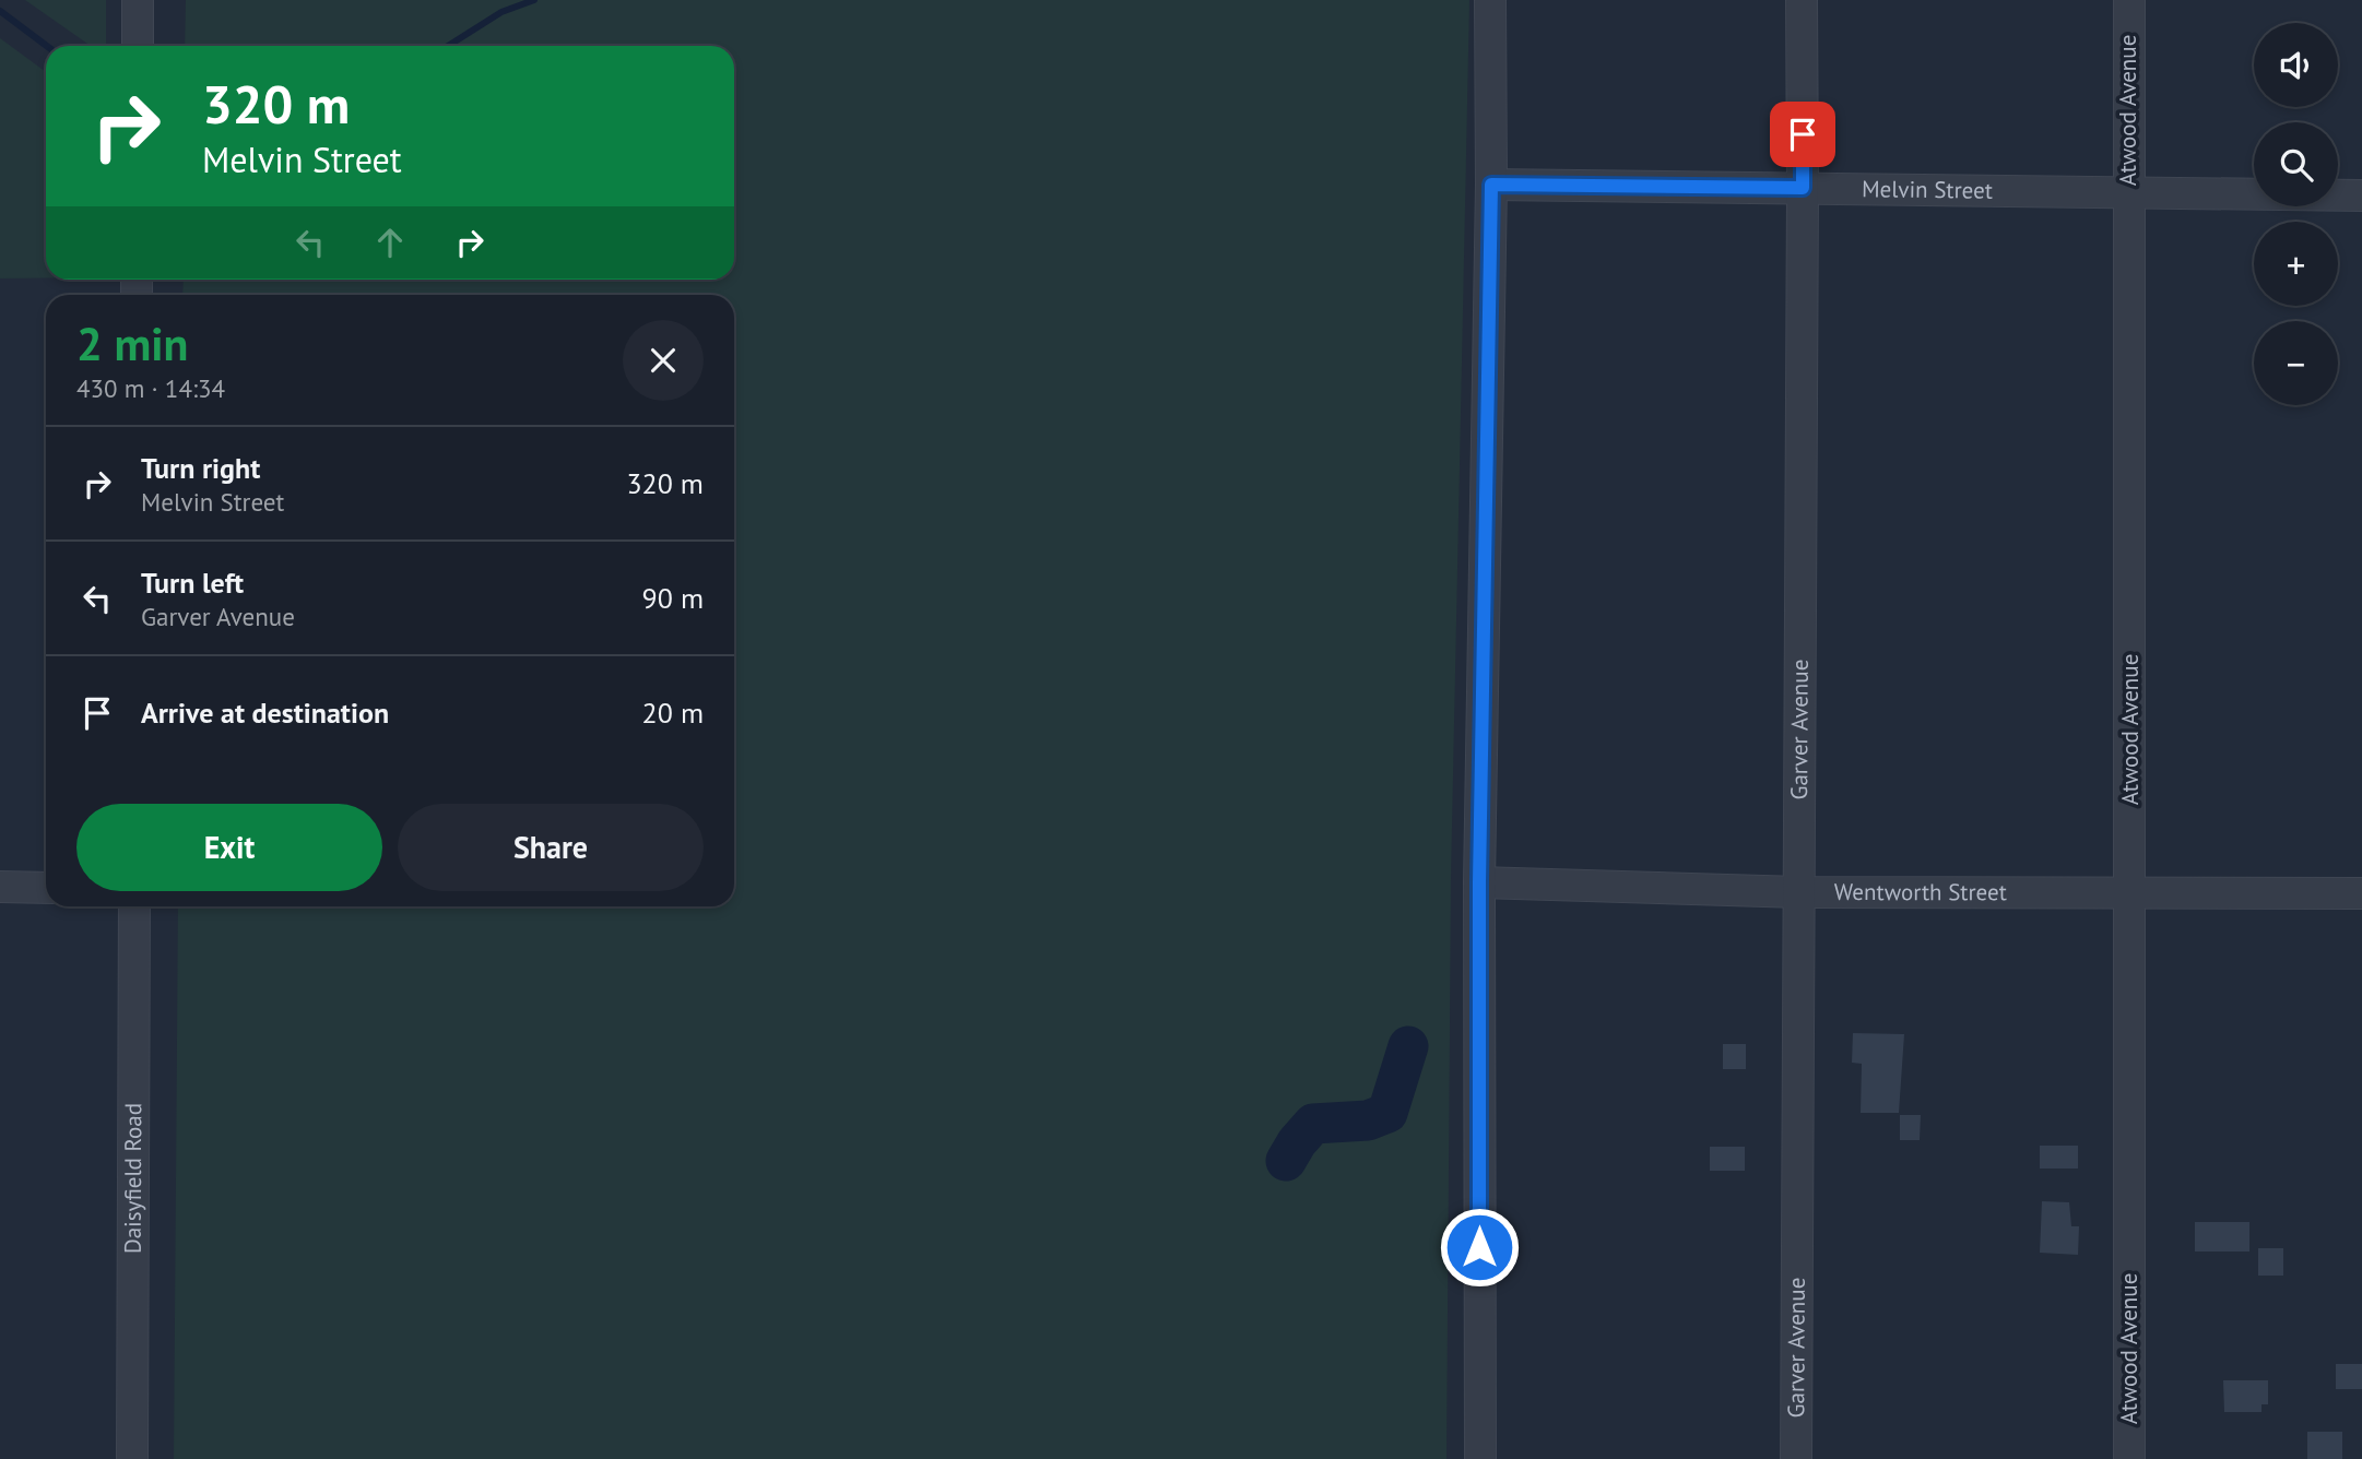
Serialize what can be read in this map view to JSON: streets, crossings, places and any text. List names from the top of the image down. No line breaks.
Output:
{"streets":{"street":["Atwood Avenue","Melvin Street","Garver Avenue","Wentworth Street","Daisyfield Road"]},"crossings":[["Atwood Avenue","Melvin Street"],["Atwood Avenue","Wentworth Street"],["Melvin Street","Garver Avenue"],["Garver Avenue","Wentworth Street"]],"page":{"map_buttons":["+","−"],"turn":["320 m","Melvin Street"],"heading":["2 min","430 m · 14:34"],"list":[{"name":"Turn right","note":"Melvin Street","value":"320 m"},{"name":"Turn left","note":"Garver Avenue","value":"90 m"},{"name":"Arrive at destination","value":"20 m"}],"buttons":["Exit","Share"]}}
